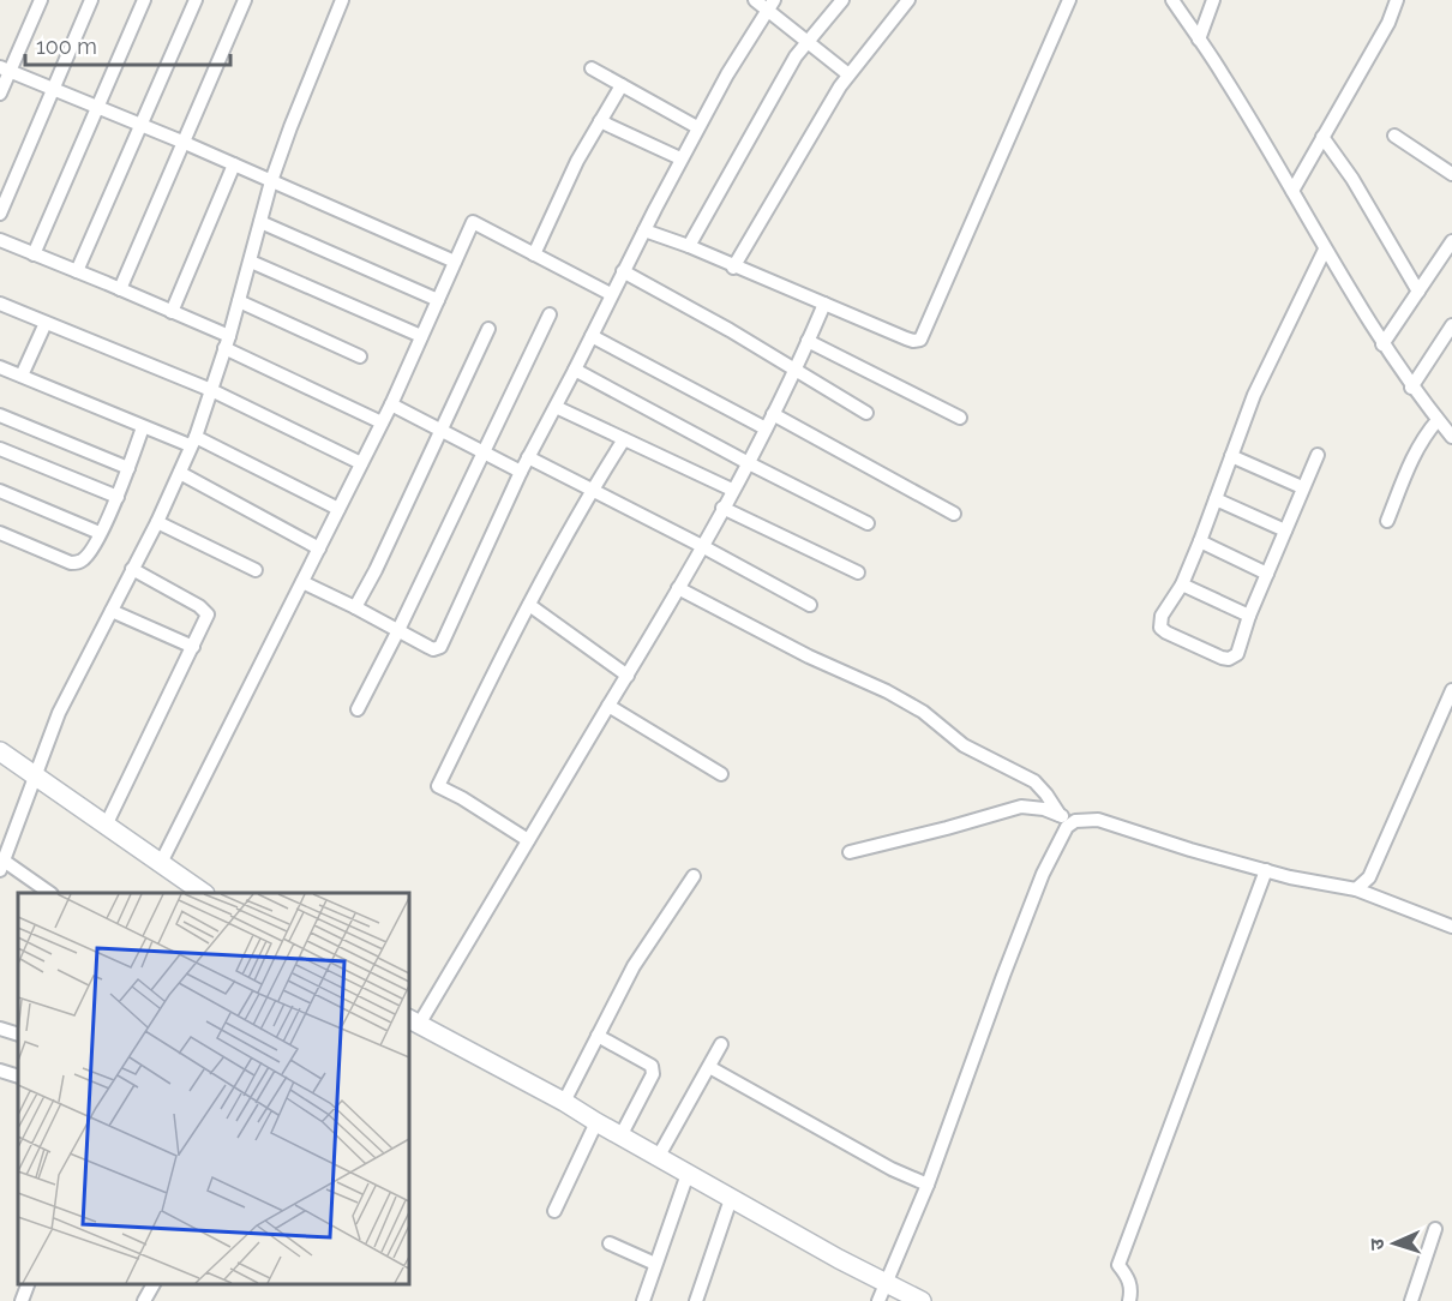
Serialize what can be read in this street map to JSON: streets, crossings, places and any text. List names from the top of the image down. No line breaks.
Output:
{"scale_bar":"100 m","north":"left"}
